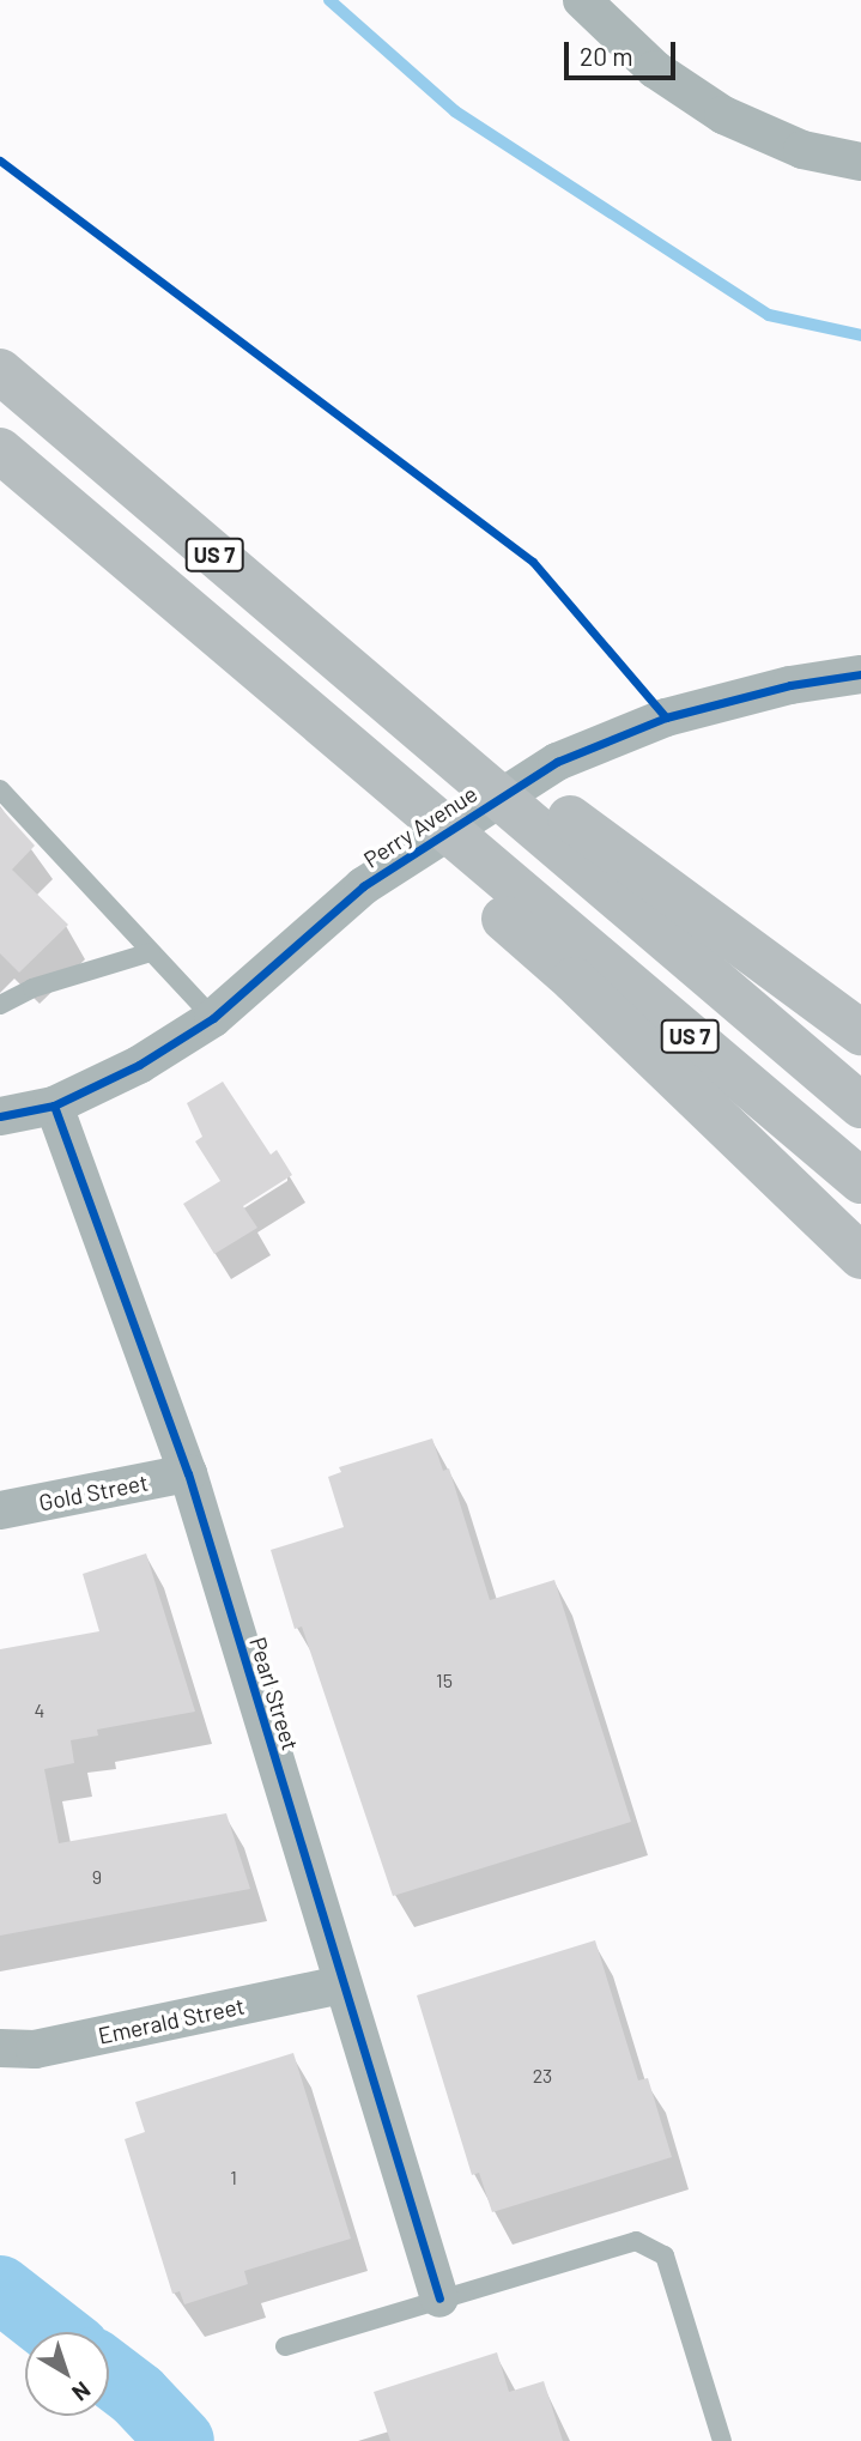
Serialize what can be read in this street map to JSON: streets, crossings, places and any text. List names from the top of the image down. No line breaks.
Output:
{"streets":{"highway":["US 7"],"street":["Perry Avenue","Gold Street","Pearl Street","Emerald Street"]},"crossings":[["Perry Avenue","Pearl Street"],["Gold Street","Pearl Street"],["Pearl Street","Emerald Street"]],"house_numbers":["15","4","9","23","1"],"scale_bar":"20 m","north":"bottom right"}
